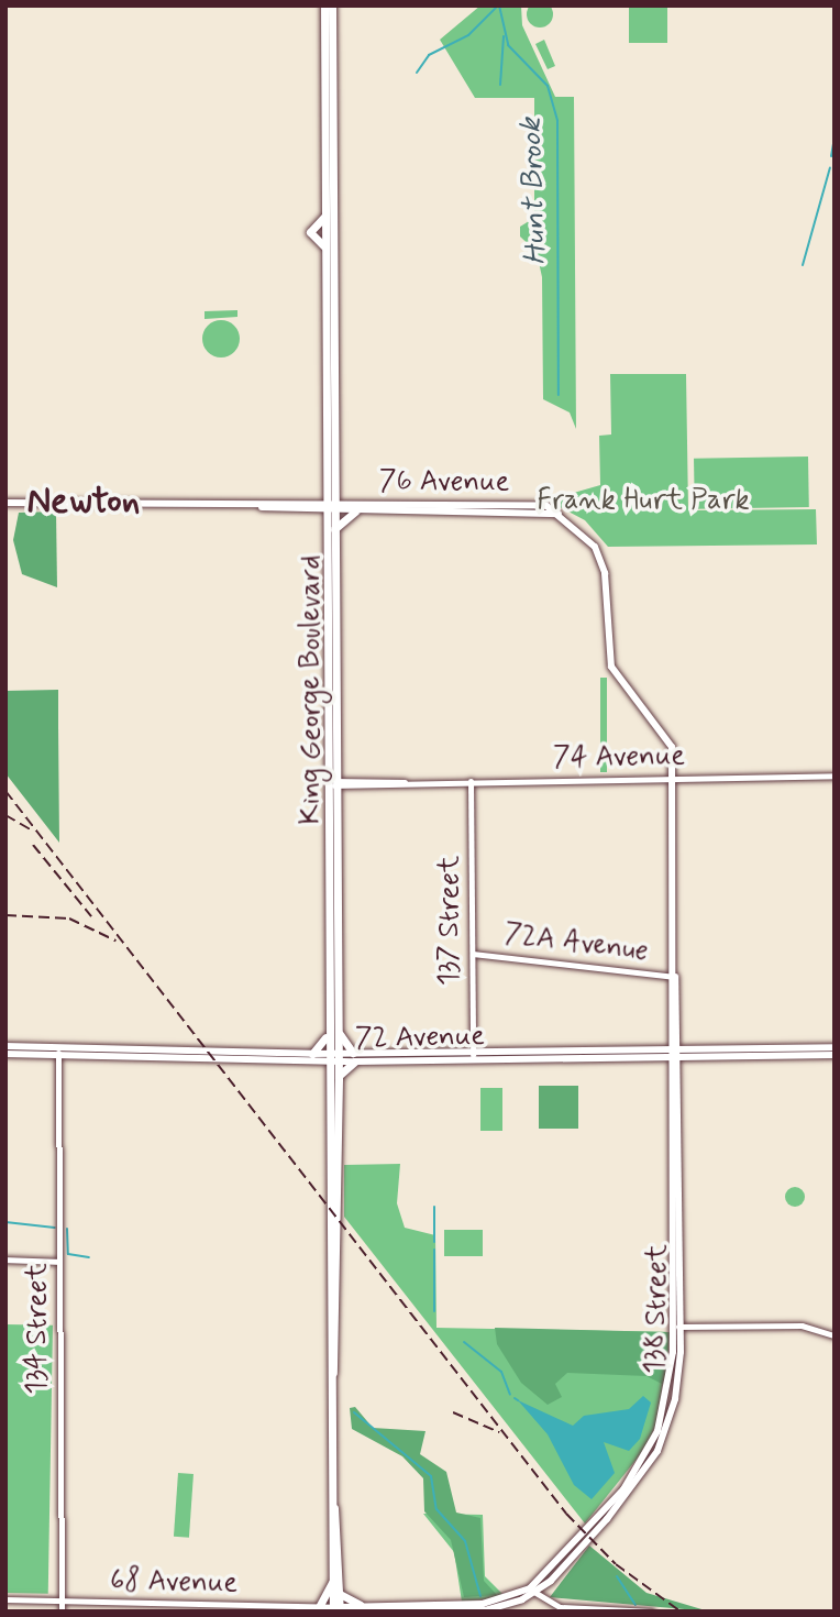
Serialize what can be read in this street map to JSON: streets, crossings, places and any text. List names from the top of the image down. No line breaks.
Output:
{"streets":{"main road":["76 Avenue","King George Boulevard","72 Avenue","138 Street","68 Avenue"],"street":["74 Avenue","137 Street","72A Avenue","134 Street"]},"crossings":[["76 Avenue","King George Boulevard"],["76 Avenue","138 Street"],["King George Boulevard","74 Avenue"],["King George Boulevard","72 Avenue"],["King George Boulevard","68 Avenue"],["74 Avenue","137 Street"],["74 Avenue","138 Street"],["137 Street","72A Avenue"],["137 Street","72 Avenue"],["72A Avenue","138 Street"],["72 Avenue","138 Street"],["72 Avenue","134 Street"],["138 Street","68 Avenue"],["134 Street","68 Avenue"]],"districts":["Newton"],"water":["Hunt Brook"],"parks":["Frank Hurt Park"]}
